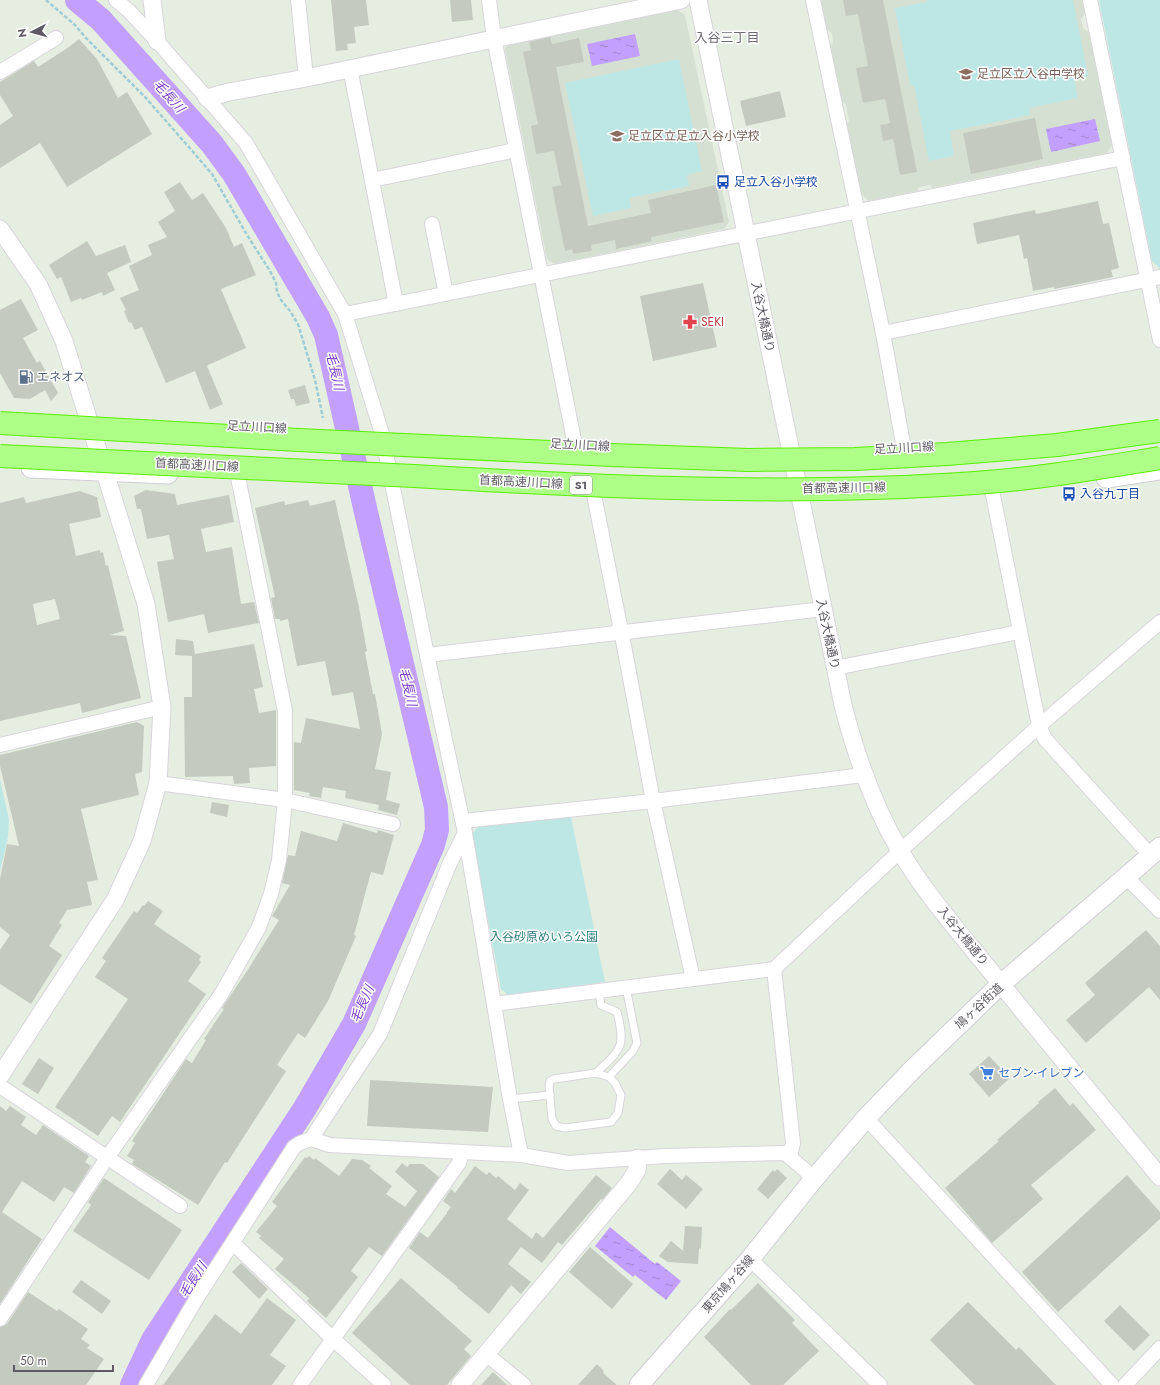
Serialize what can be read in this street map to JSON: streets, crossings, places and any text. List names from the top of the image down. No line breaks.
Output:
{"streets":{"highway":["首都高速川口線","S1"],"main road":["足立川口線","鳩ヶ谷街道","東京鳩ヶ谷線"],"street":["入谷大橋通り"]},"crossings":[["入谷大橋通り","足立川口線"],["入谷大橋通り","鳩ヶ谷街道"],["鳩ヶ谷街道","東京鳩ヶ谷線"]],"districts":["入谷三丁目"],"water":["毛長川"],"parks":["入谷砂原めいろ公園"],"places":{"school or university":["足立区立入谷中学校","足立区立足立入谷小学校"],"bus stop":["足立入谷小学校","入谷九丁目"],"pharmacy":["SEKI"],"fuel station":["エネオス"],"supermarket":["セブン-イレブン"]},"scale_bar":"50 m","north":"left"}
